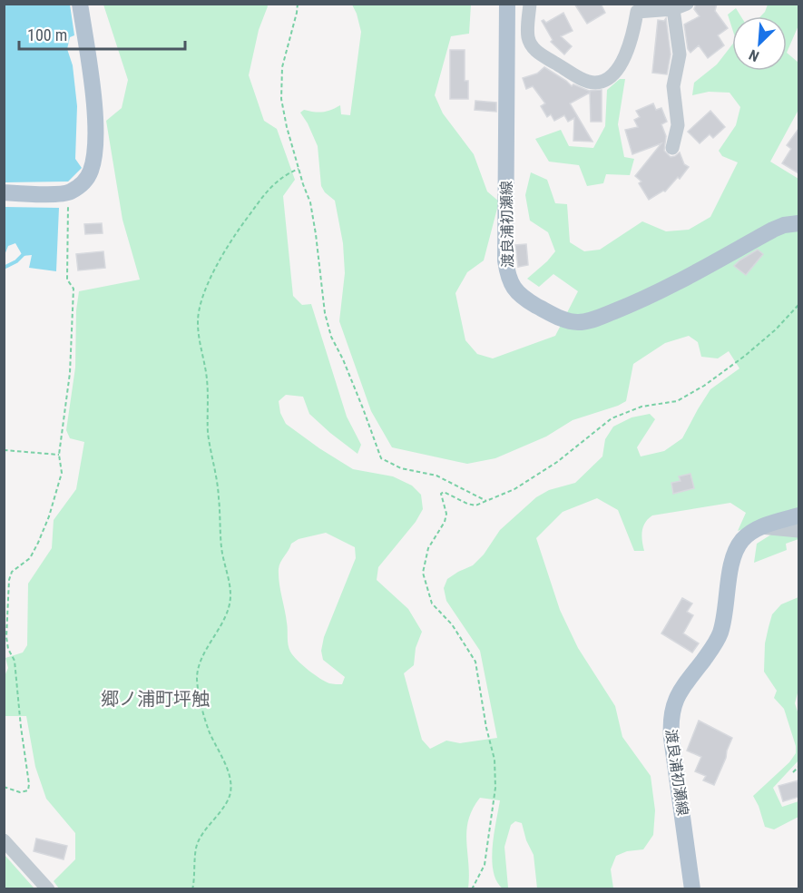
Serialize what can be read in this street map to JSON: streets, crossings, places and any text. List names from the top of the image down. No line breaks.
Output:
{"streets":{"main road":["渡良浦初瀬線"]},"districts":["郷ノ浦町坪触"],"scale_bar":"100 m","north":"bottom left"}
